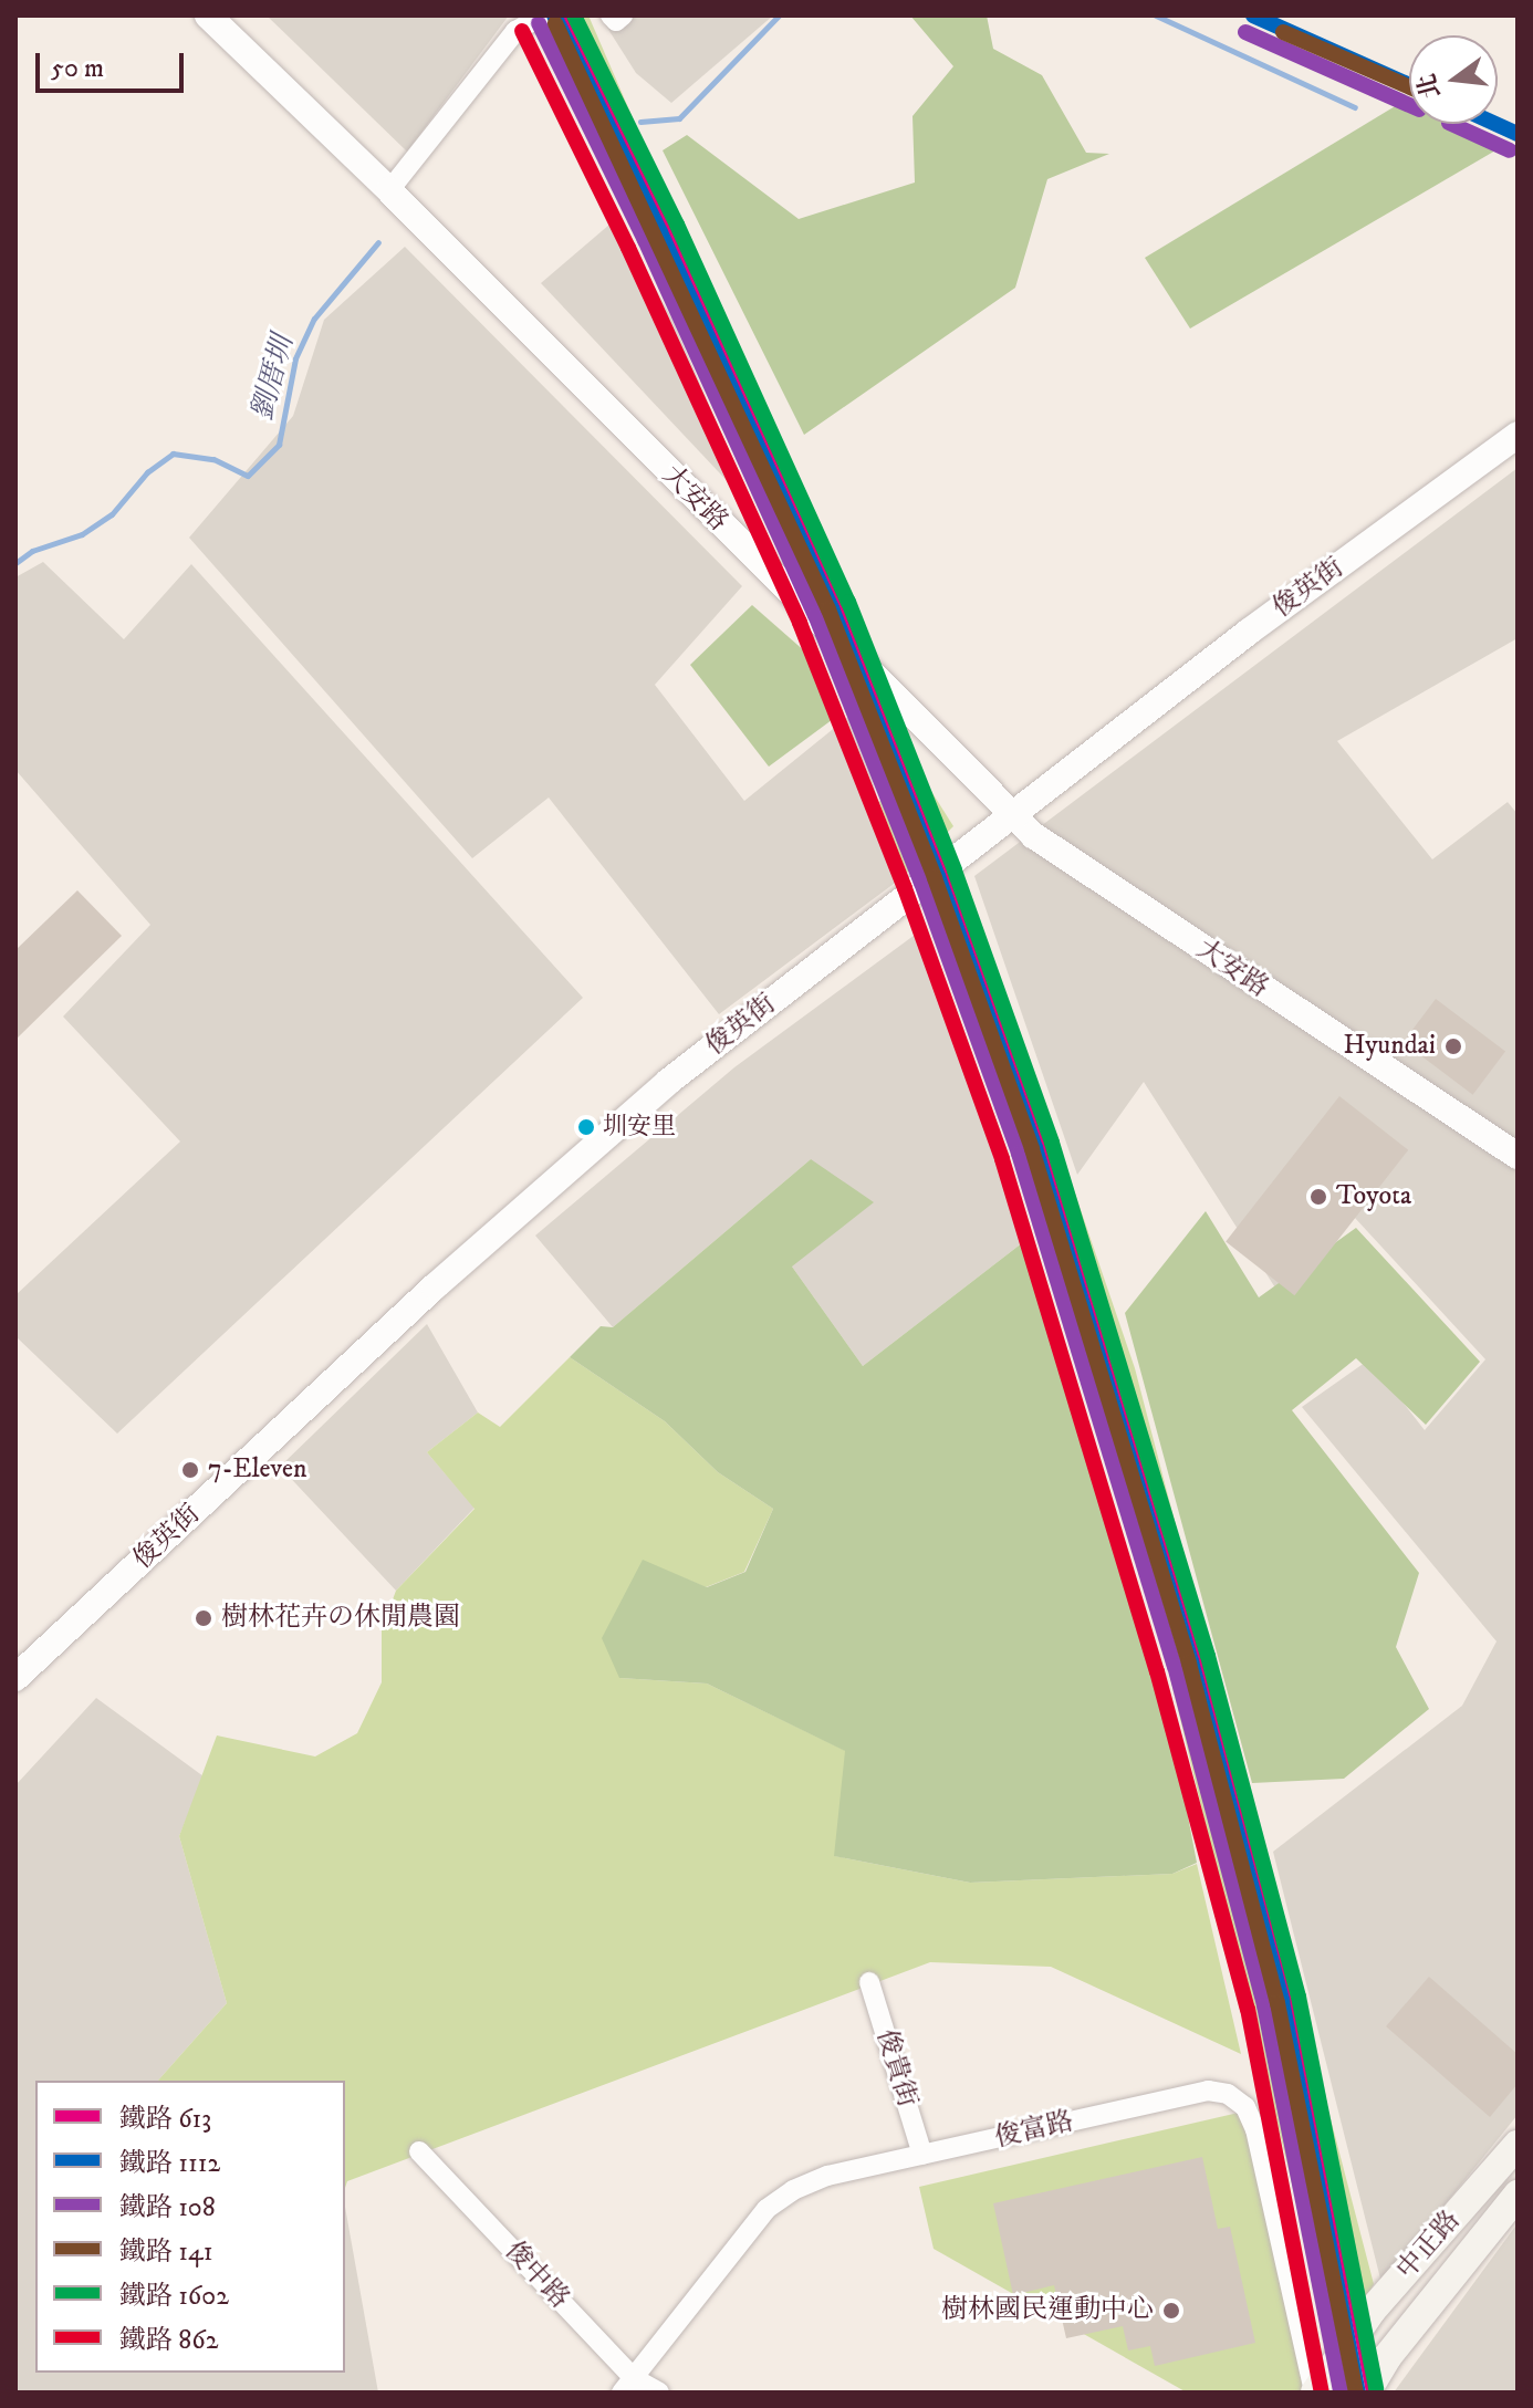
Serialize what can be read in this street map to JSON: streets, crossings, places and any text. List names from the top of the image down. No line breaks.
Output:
{"streets":{"main road":["中正路"],"street":["大安路","俊英街","俊貴街","俊富路","俊中路"]},"crossings":[["大安路","俊英街"],["俊貴街","俊富路"],["俊富路","中正路"],["俊富路","俊中路"]],"water":["劉厝圳"],"places":["Hyundai","圳安里","Toyota","7-Eleven","樹林花卉の休閒農園","樹林國民運動中心"],"lines":["rail line 613","rail line 1112","rail line 1602","rail line 108","rail line 141","rail line 862"],"legend":["鐵路 613","鐵路 1112","鐵路 108","鐵路 141","鐵路 1602","鐵路 862"],"scale_bar":"50 m","north":"left"}
